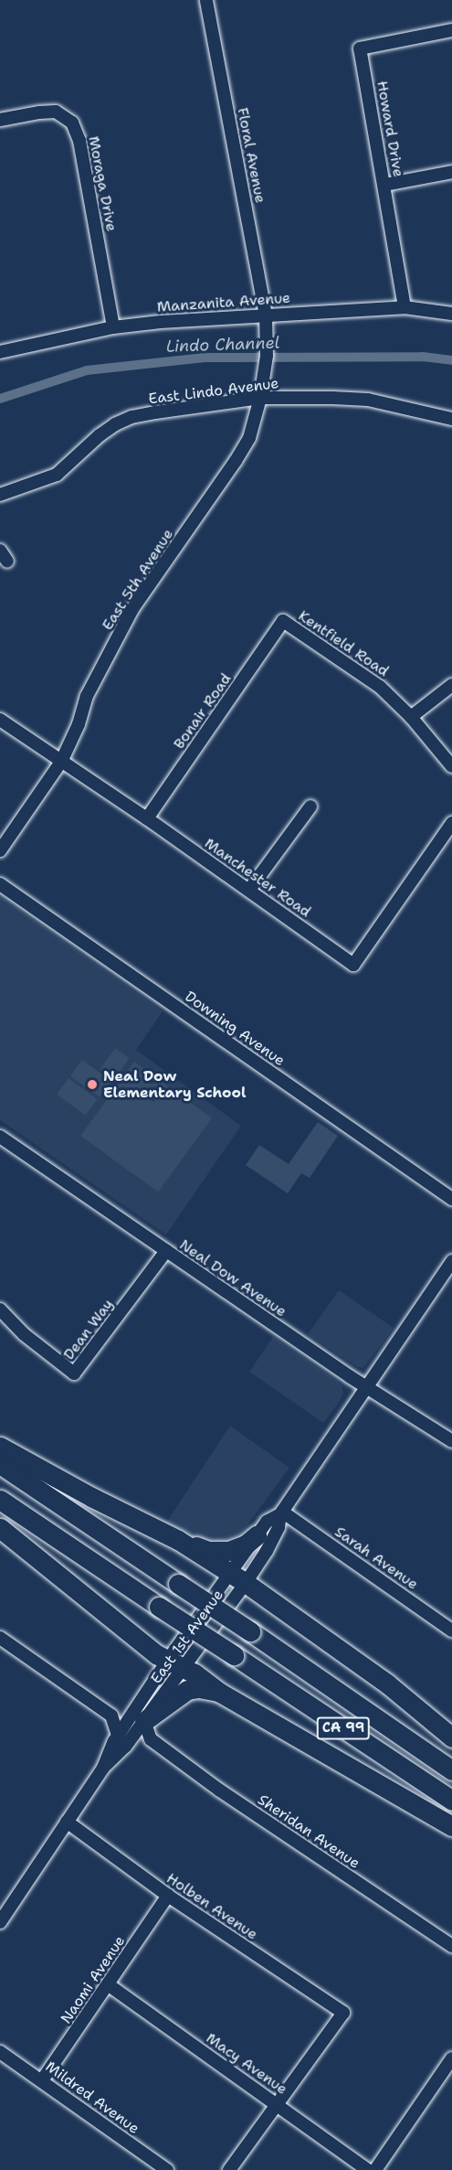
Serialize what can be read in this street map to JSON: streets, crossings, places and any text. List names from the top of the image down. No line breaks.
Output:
{"streets":{"highway":["CA 99"],"street":["Howard Drive","Floral Avenue","Moraga Drive","Manzanita Avenue","East Lindo Avenue","East 5th Avenue","Kentfield Road","Bonair Road","Manchester Road","Downing Avenue","Neal Dow Avenue","Dean Way","Sarah Avenue","East 1st Avenue","Sheridan Avenue","Holben Avenue","Naomi Avenue","Macy Avenue","Mildred Avenue"]},"crossings":[["Howard Drive","Manzanita Avenue"],["Floral Avenue","Manzanita Avenue"],["Floral Avenue","East 5th Avenue"],["Moraga Drive","Manzanita Avenue"],["Manzanita Avenue","East 5th Avenue"],["East Lindo Avenue","East 5th Avenue"],["East 5th Avenue","Manchester Road"],["Kentfield Road","Bonair Road"],["Bonair Road","Manchester Road"],["Neal Dow Avenue","Dean Way"],["Neal Dow Avenue","East 1st Avenue"],["Sarah Avenue","East 1st Avenue"],["East 1st Avenue","Holben Avenue"],["Holben Avenue","Naomi Avenue"],["Holben Avenue","Macy Avenue"],["Naomi Avenue","Macy Avenue"],["Naomi Avenue","Mildred Avenue"]],"water":["Lindo Channel"],"places":["Neal Dow Elementary School"]}
